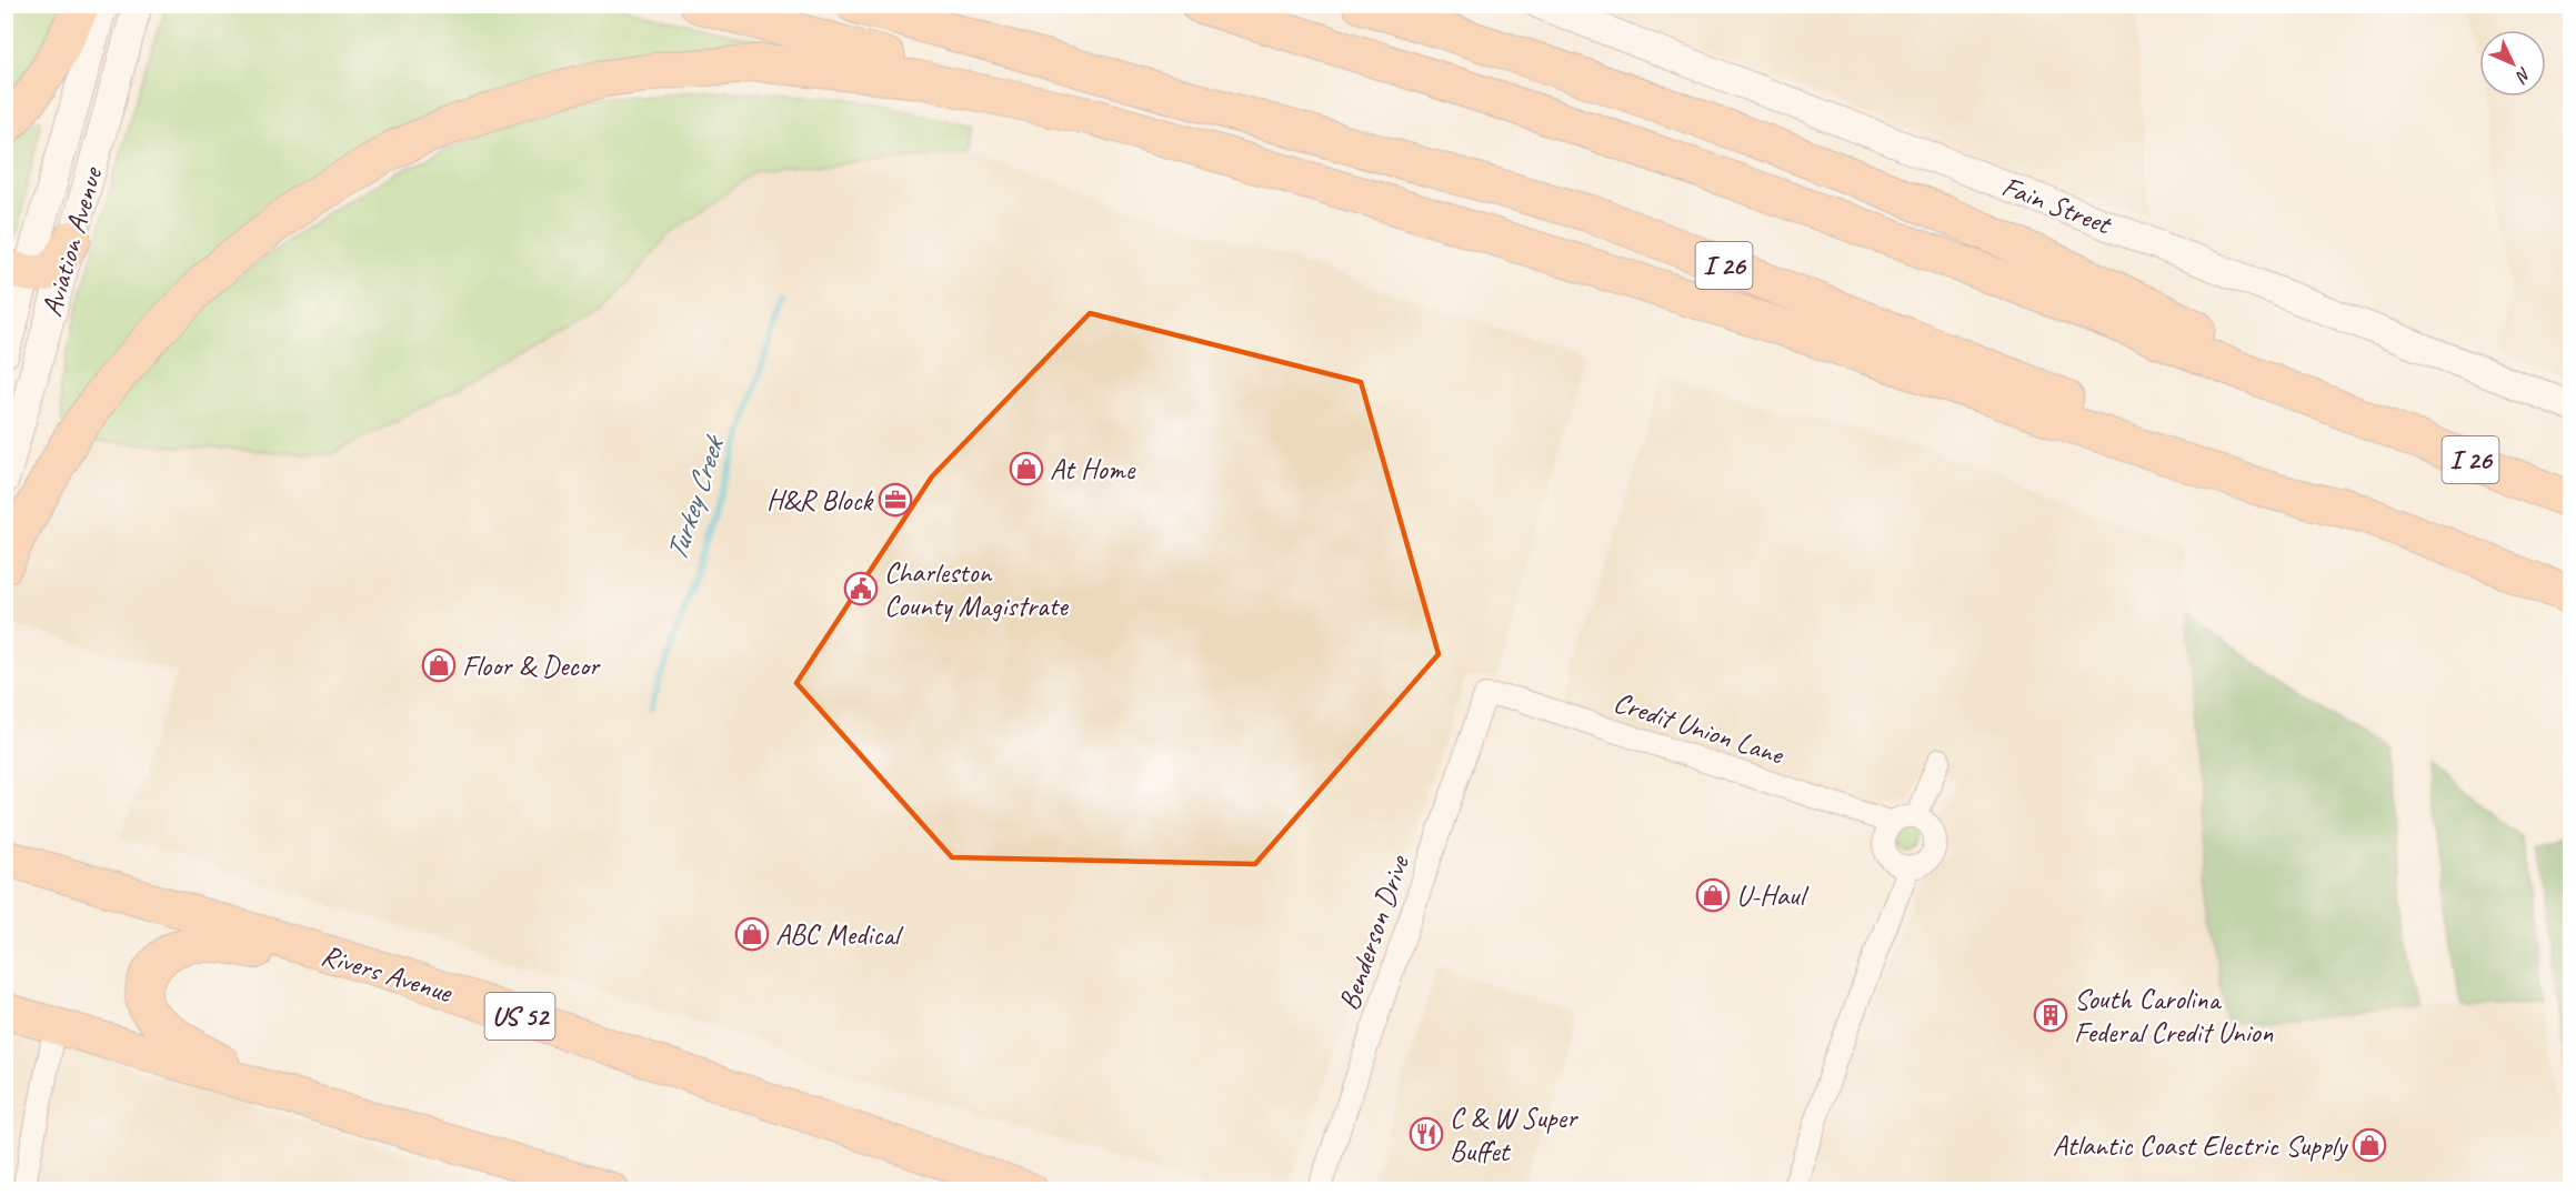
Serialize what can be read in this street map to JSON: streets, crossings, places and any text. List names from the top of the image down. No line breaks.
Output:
{"streets":{"highway":["I 26"],"main road":["Rivers Avenue","US 52"],"street":["Fain Street","Aviation Avenue","Credit Union Lane","Benderson Drive"]},"crossings":[["Credit Union Lane","Benderson Drive"]],"water":["Turkey Creek"],"places":{"shop":["At Home","Floor & Decor","U-Haul","ABC Medical","Atlantic Coast Electric Supply"],"office":["H&R Block"],"public building":["Charleston County Magistrate"],"building":["South Carolina Federal Credit Union"],"restaurant":["C & W Super Buffet"]},"north":"bottom right"}
